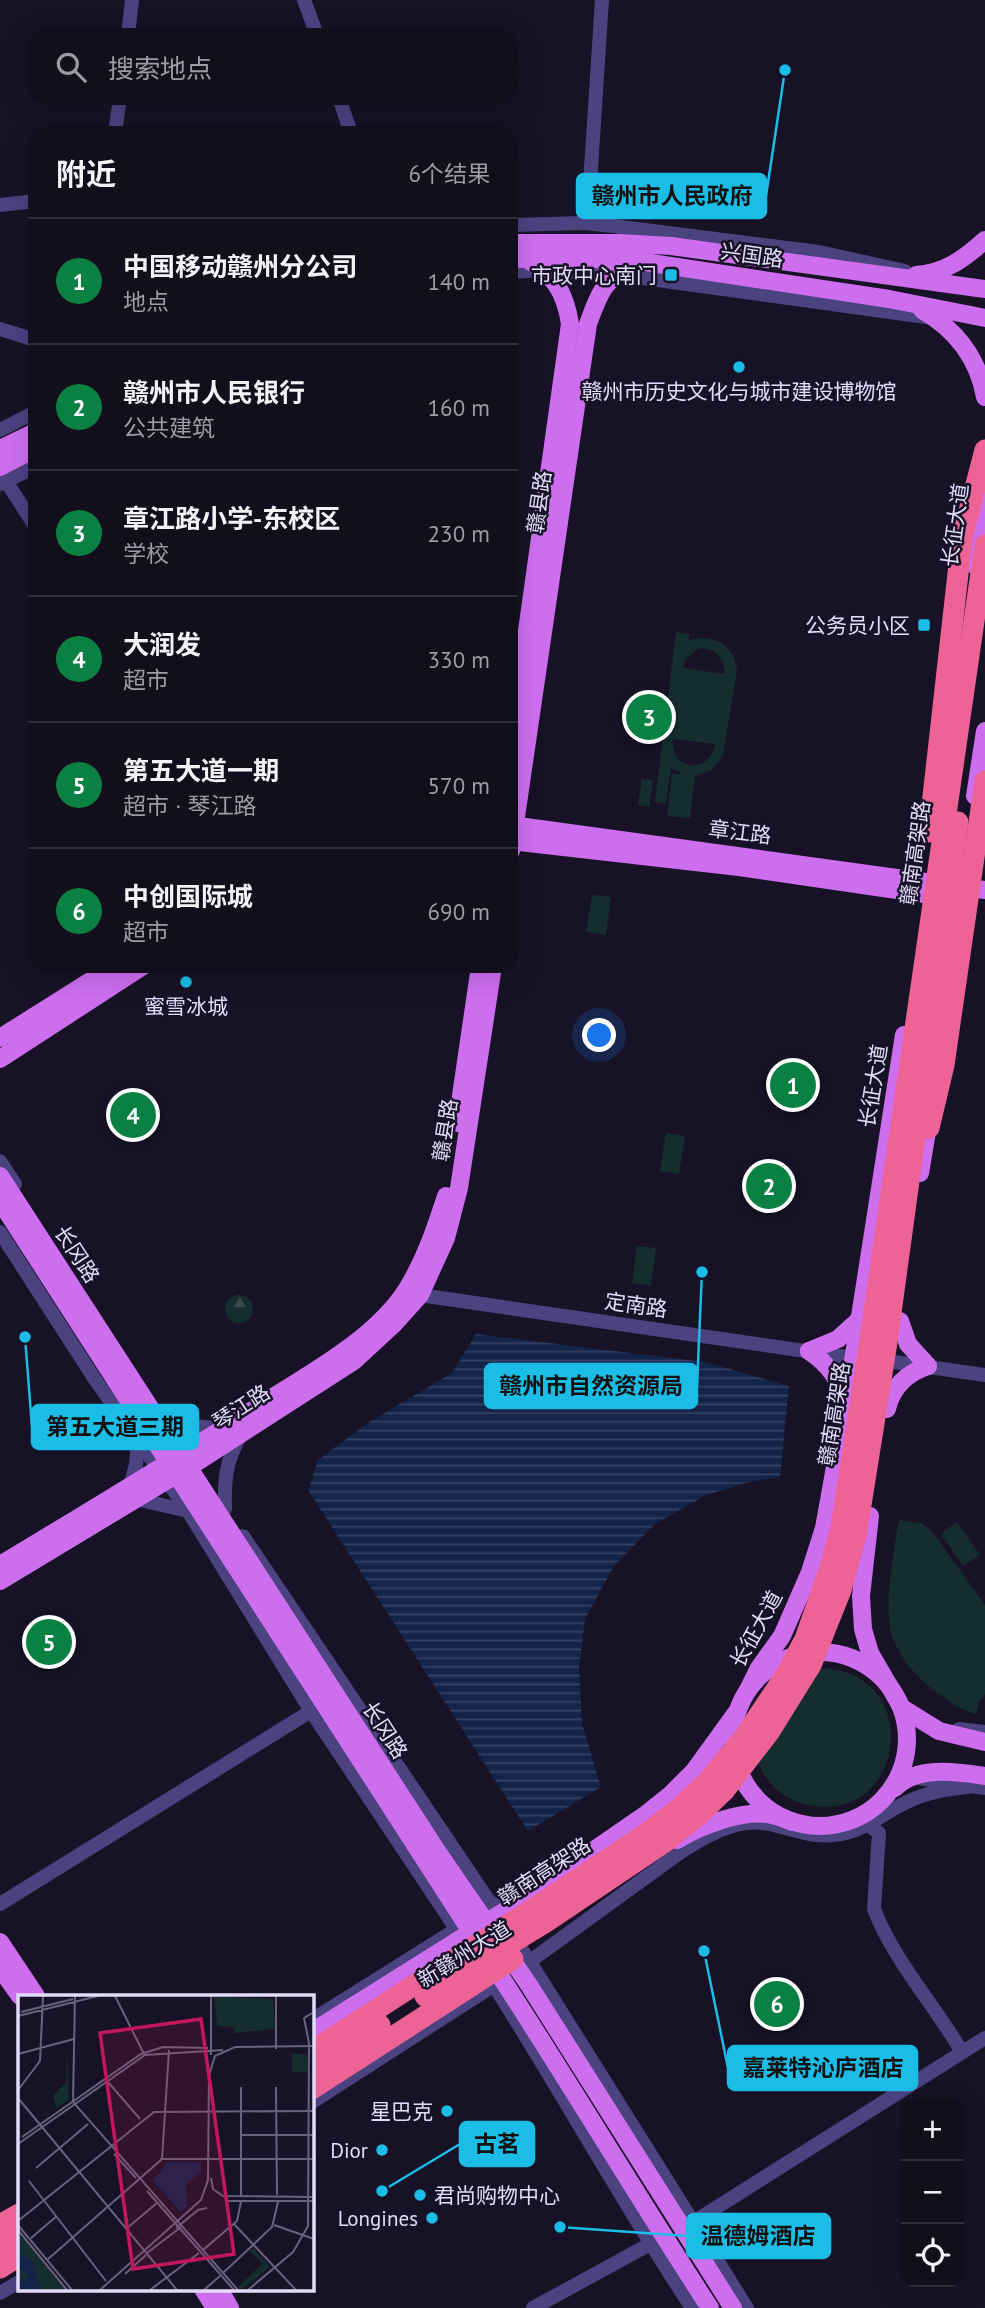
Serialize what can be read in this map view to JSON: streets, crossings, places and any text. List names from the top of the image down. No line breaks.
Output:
{"streets":{"highway":["赣南高架路"],"main road":["兴国路","赣县路","长征大道","章江路","长冈路","琴江路","新赣州大道"],"street":["定南路"]},"crossings":[["兴国路","赣县路"],["赣县路","定南路"],["赣县路","琴江路"],["长征大道","章江路"],["长征大道","定南路"],["长征大道","新赣州大道"],["赣南高架路","长冈路"],["赣南高架路","新赣州大道"],["长冈路","琴江路"],["长冈路","新赣州大道"],["定南路","琴江路"]],"places":{"other":["赣州市人民政府","赣州市历史文化与城市建设博物馆","蜜雪冰城","赣州市自然资源局","第五大道三期","嘉莱特沁庐酒店","星巴克","Dior","古茗","君尚购物中心","Longines","温德姆酒店"],"transit":["市政中心南门","公务员小区"]},"page":{"search":"搜索地点","heading":["附近","6个结果"],"list":[{"mark":"1","name":"中国移动赣州分公司","note":"地点","value":"140 m"},{"mark":"2","name":"赣州市人民银行","note":"公共建筑","value":"160 m"},{"mark":"3","name":"章江路小学-东校区","note":"学校","value":"230 m"},{"mark":"4","name":"大润发","note":"超市","value":"330 m"},{"mark":"5","name":"第五大道一期","note":"超市 · 琴江路","value":"570 m"},{"mark":"6","name":"中创国际城","note":"超市","value":"690 m"}],"pins":["3","1","4","2","5","6"],"map_buttons":["+","−"]}}
